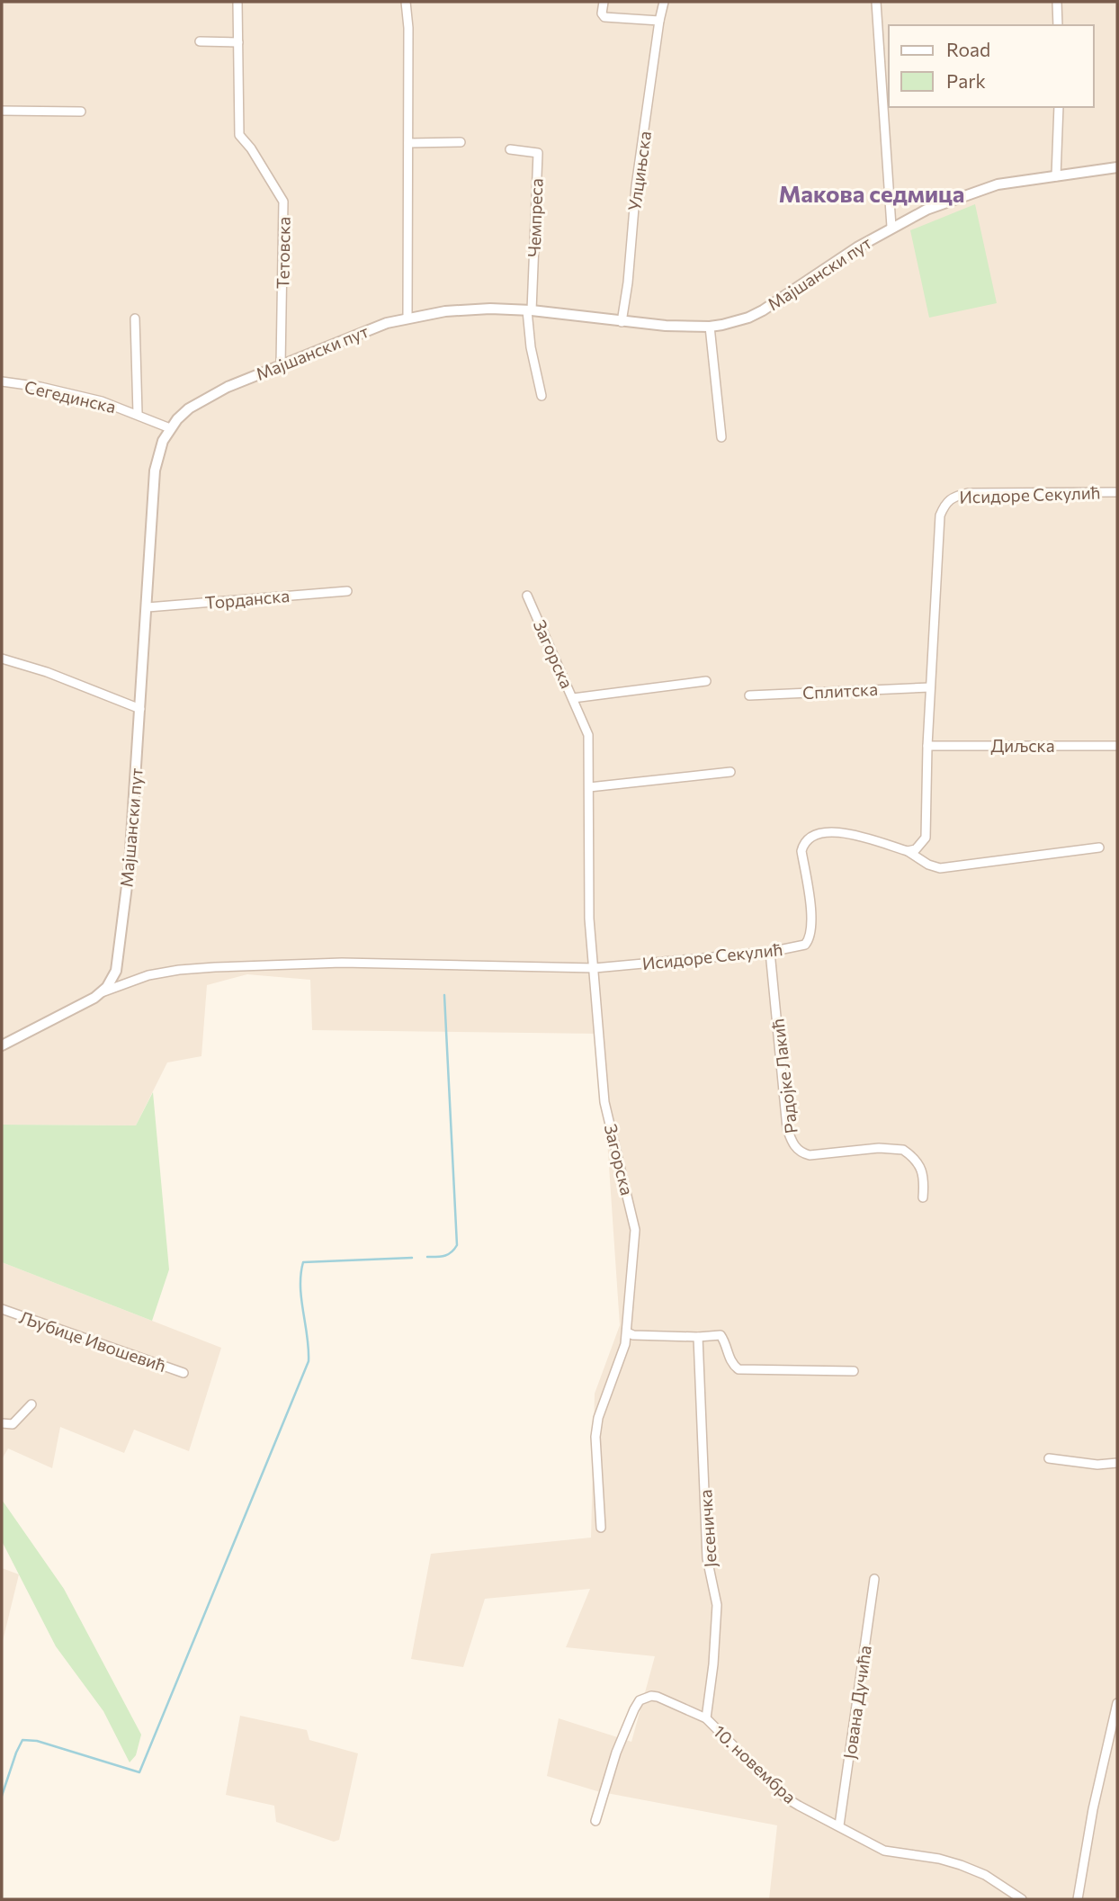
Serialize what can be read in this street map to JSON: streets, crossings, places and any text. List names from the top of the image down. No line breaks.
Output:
{"streets":{"street":["Улцињска","Чемпреса","Тетовска","Мајшански пут","Сегединска","Исидоре Секулић","Торданска","Загорска","Сплитска","Диљска","Радојке Лакић","Љубице Ивошевић","Јесеничка","Јована Дучића","10. новембра"]},"crossings":[["Улцињска","Мајшански пут"],["Чемпреса","Мајшански пут"],["Тетовска","Мајшански пут"],["Мајшански пут","Сегединска"],["Мајшански пут","Исидоре Секулић"],["Мајшански пут","Торданска"],["Исидоре Секулић","Загорска"],["Исидоре Секулић","Сплитска"],["Исидоре Секулић","Диљска"],["Исидоре Секулић","Радојке Лакић"],["Јесеничка","10. новембра"],["Јована Дучића","10. новембра"]],"districts":["Макова седмица"],"legend":["Road","Park"]}
